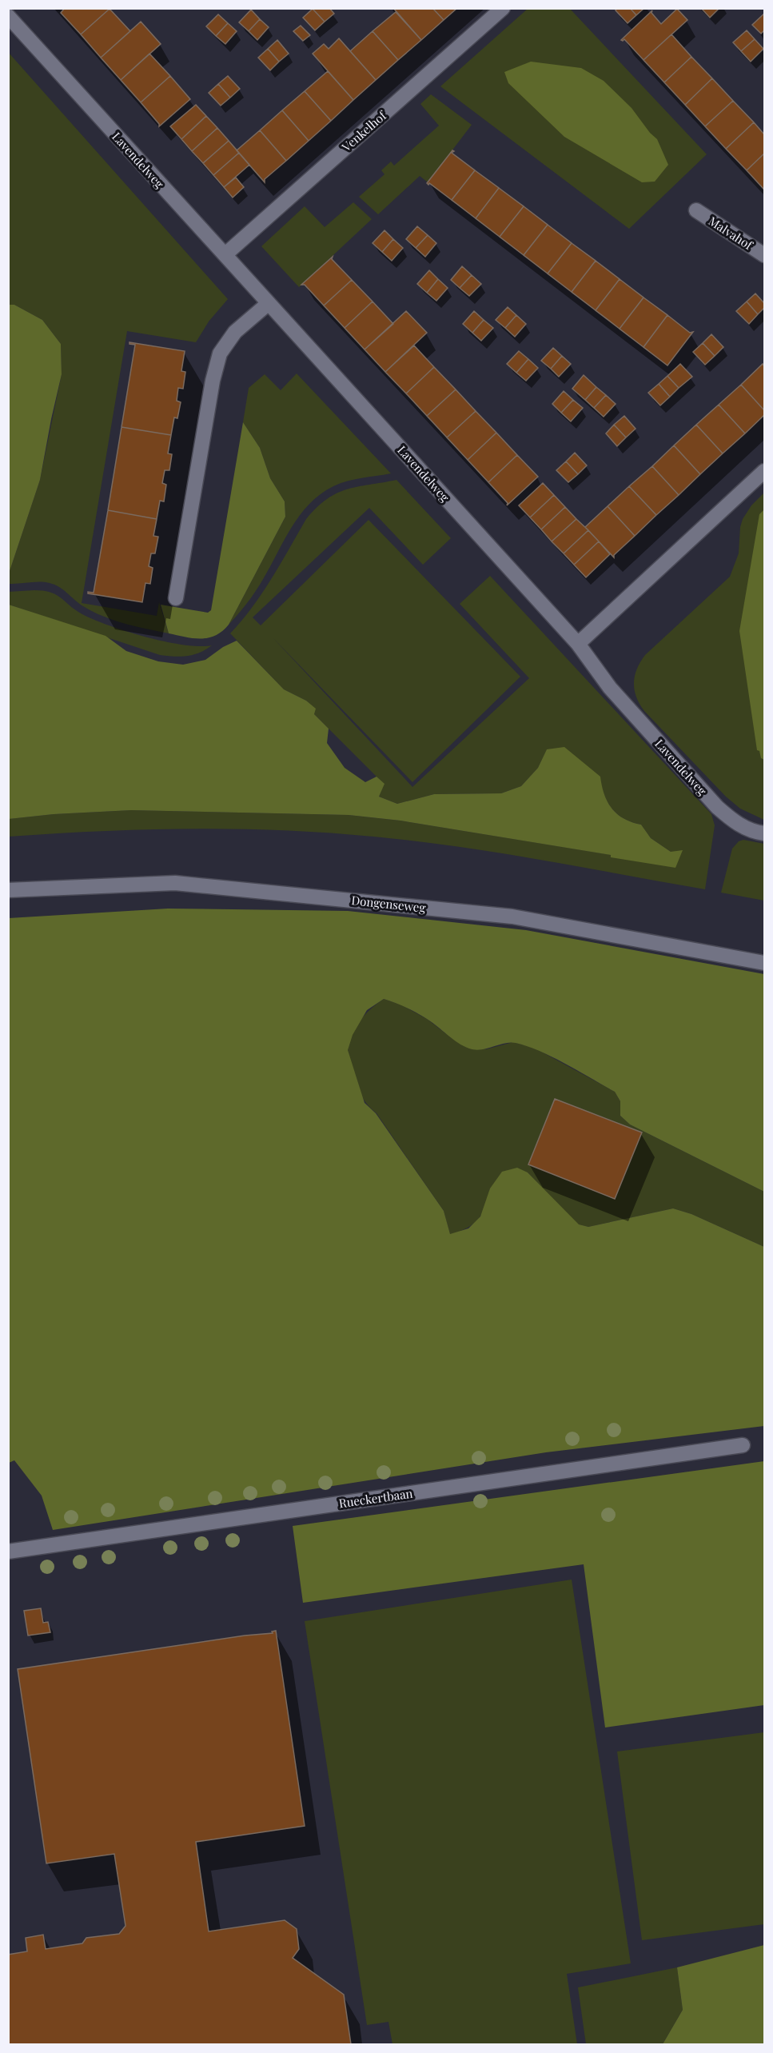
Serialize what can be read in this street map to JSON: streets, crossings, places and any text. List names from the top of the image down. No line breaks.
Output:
{"streets":{"street":["Venkelhof","Lavendelweg","Malvahof","Dongenseweg","Rueckertbaan"]},"crossings":[["Venkelhof","Lavendelweg"]]}
